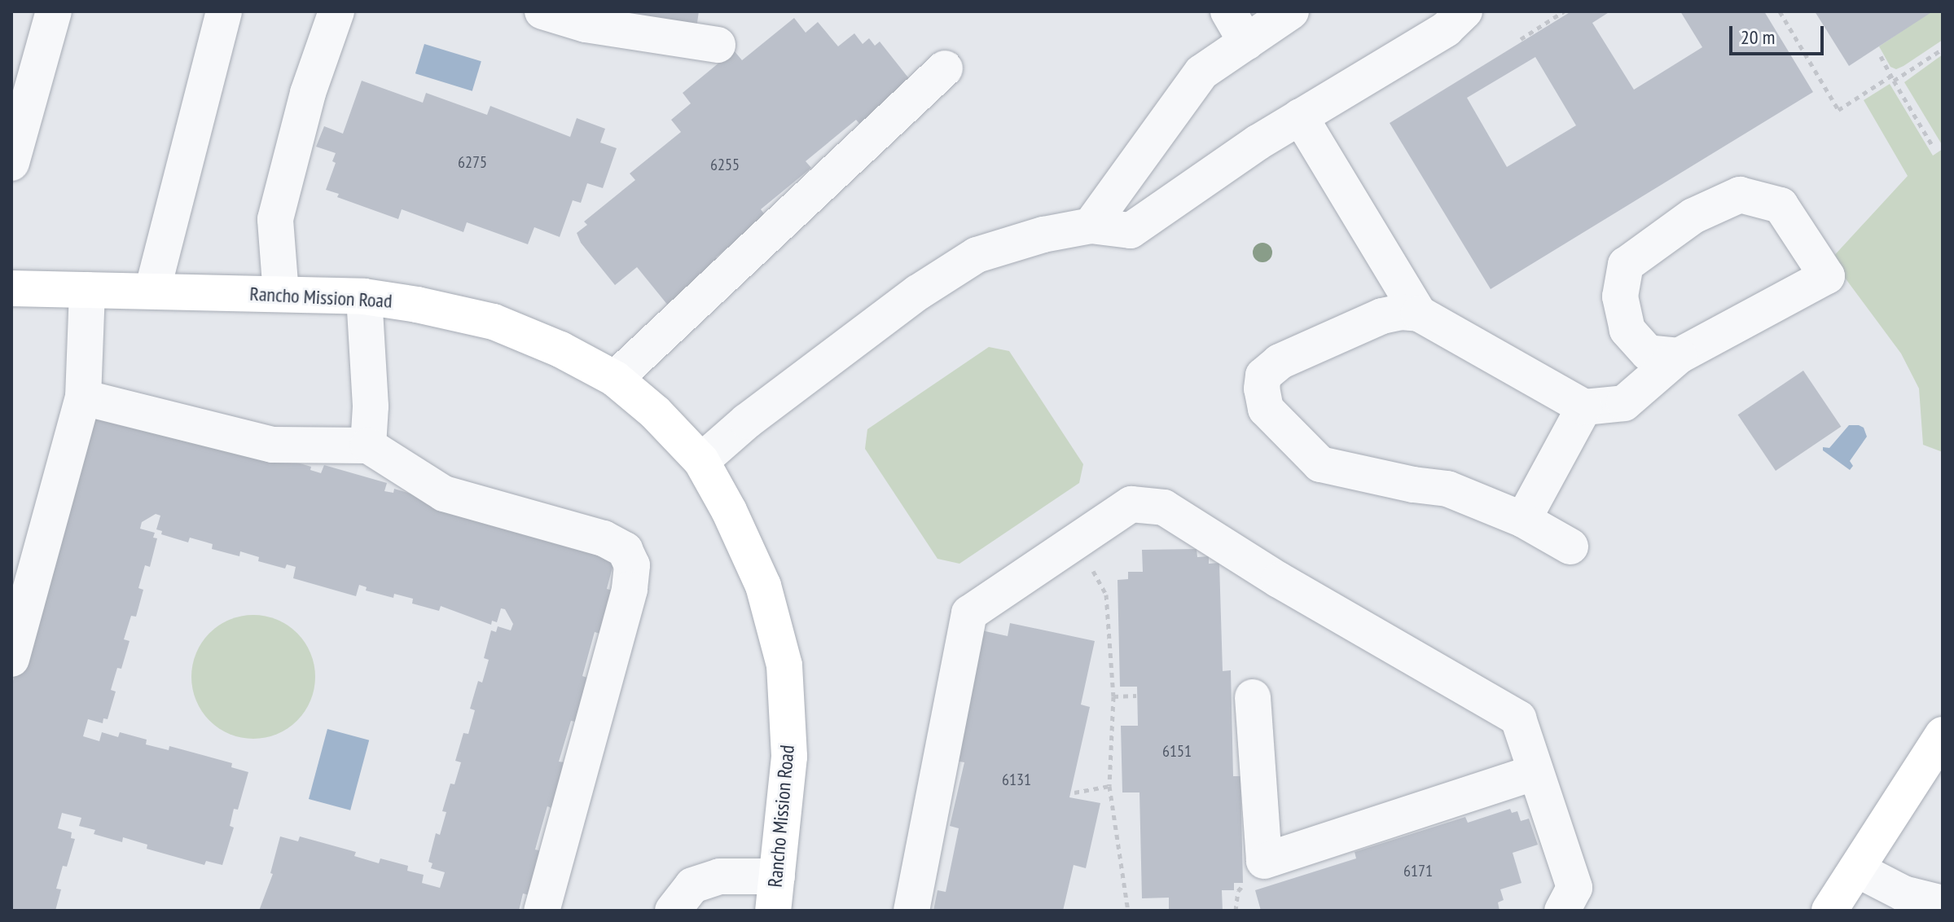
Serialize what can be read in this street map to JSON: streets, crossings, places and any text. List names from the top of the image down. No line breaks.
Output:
{"streets":{"main road":["Rancho Mission Road"]},"house_numbers":["6275","6255","6151","6131","6171"],"scale_bar":"20 m"}
